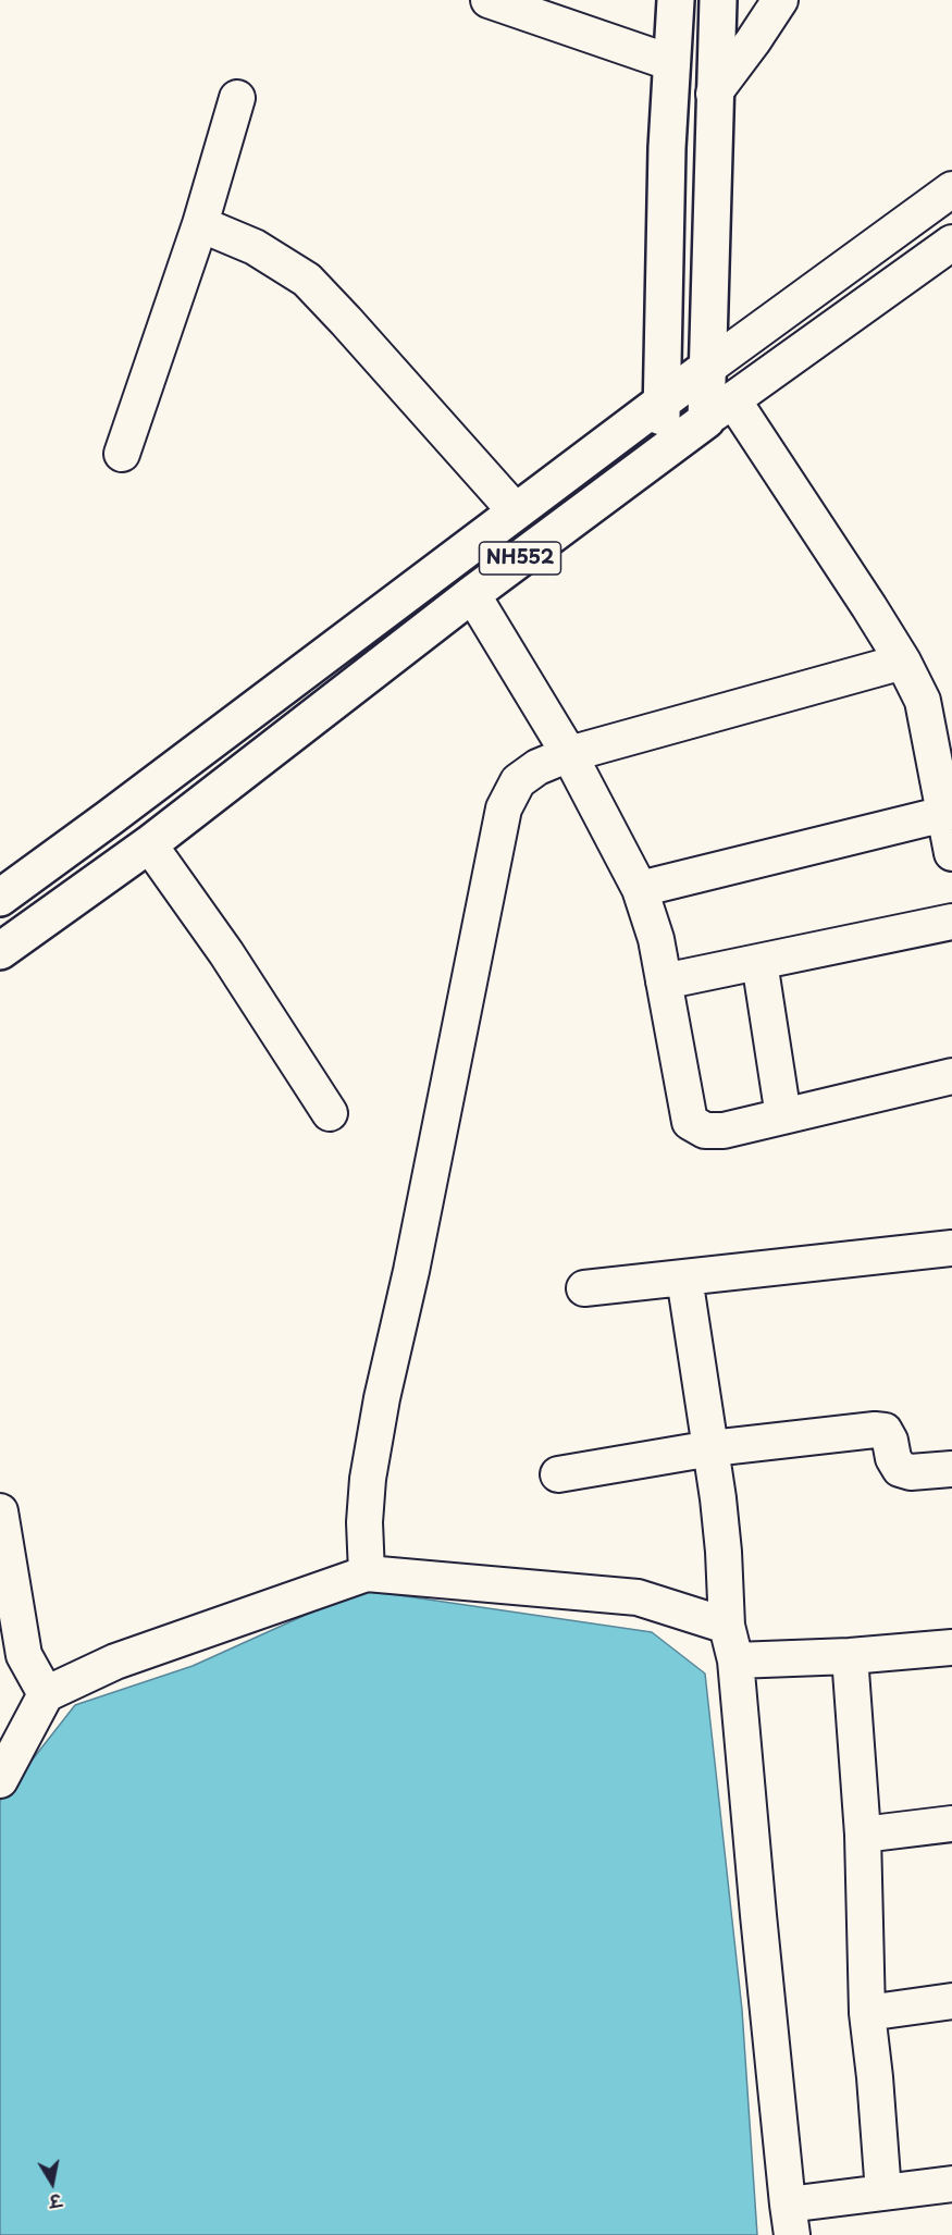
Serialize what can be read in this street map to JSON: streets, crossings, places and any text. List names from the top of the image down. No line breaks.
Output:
{"streets":{"highway":["NH552"]},"north":"bottom"}
